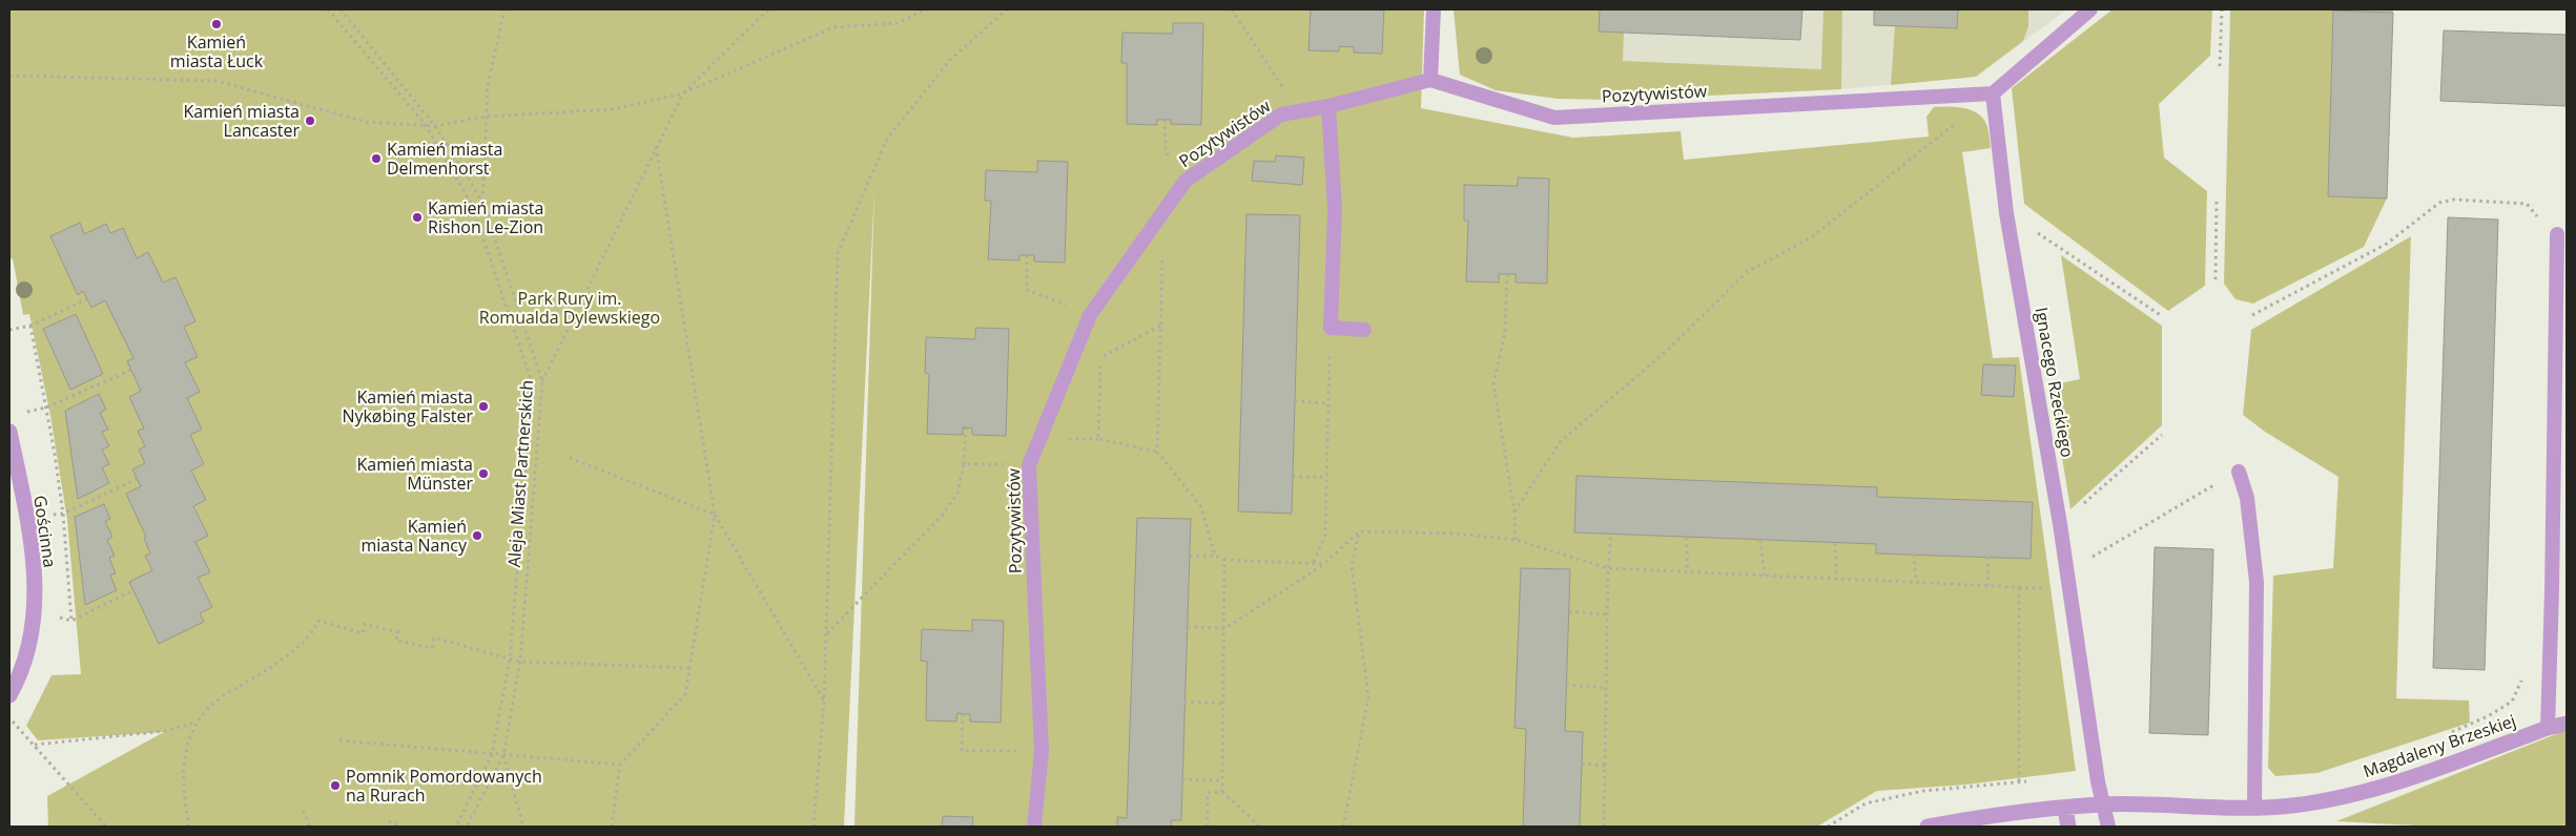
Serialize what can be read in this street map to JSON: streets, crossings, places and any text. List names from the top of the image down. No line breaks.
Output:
{"streets":{"street":["Gościnna","Magdaleny Brzeskiej"],"lane":["Pozytywistów","Ignacego Rzeckiego"],"path":["Aleja Miast Partnerskich"]},"crossings":[["Pozytywistów","Ignacego Rzeckiego"],["Ignacego Rzeckiego","Magdaleny Brzeskiej"]],"parks":["Park Rury im. Romualda Dylewskiego"],"places":["Kamień miasta Łuck","Kamień miasta Lancaster","Kamień miasta Delmenhorst","Kamień miasta Rishon Le-Zion","Kamień miasta Nykøbing Falster","Kamień miasta Münster","Kamień miasta Nancy","Pomnik Pomordowanych na Rurach"]}
